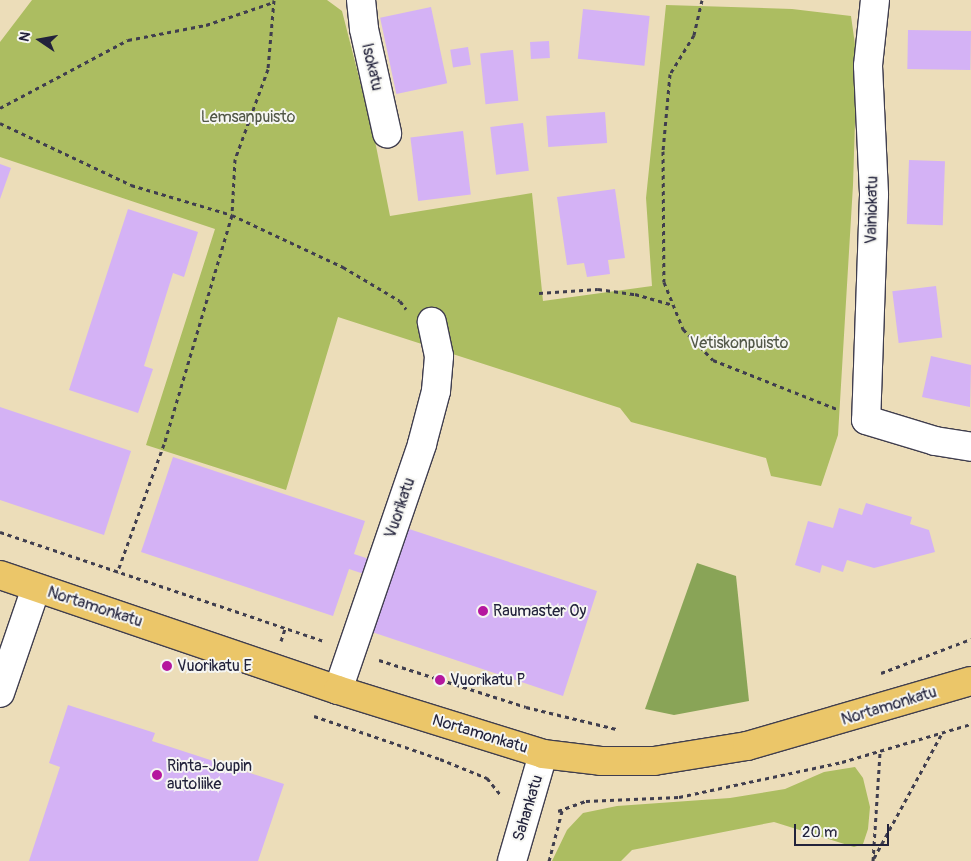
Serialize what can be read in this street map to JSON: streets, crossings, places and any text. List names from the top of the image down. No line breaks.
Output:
{"streets":{"main road":["Nortamonkatu"],"street":["Isokatu","Vainiokatu","Vuorikatu","Sahankatu"]},"crossings":[["Vuorikatu","Nortamonkatu"],["Nortamonkatu","Sahankatu"]],"parks":["Lemsanpuisto","Vetiskonpuisto"],"places":["Raumaster Oy","Vuorikatu E","Vuorikatu P","Rinta-Joupin autoliike"],"scale_bar":"20 m","north":"left"}
